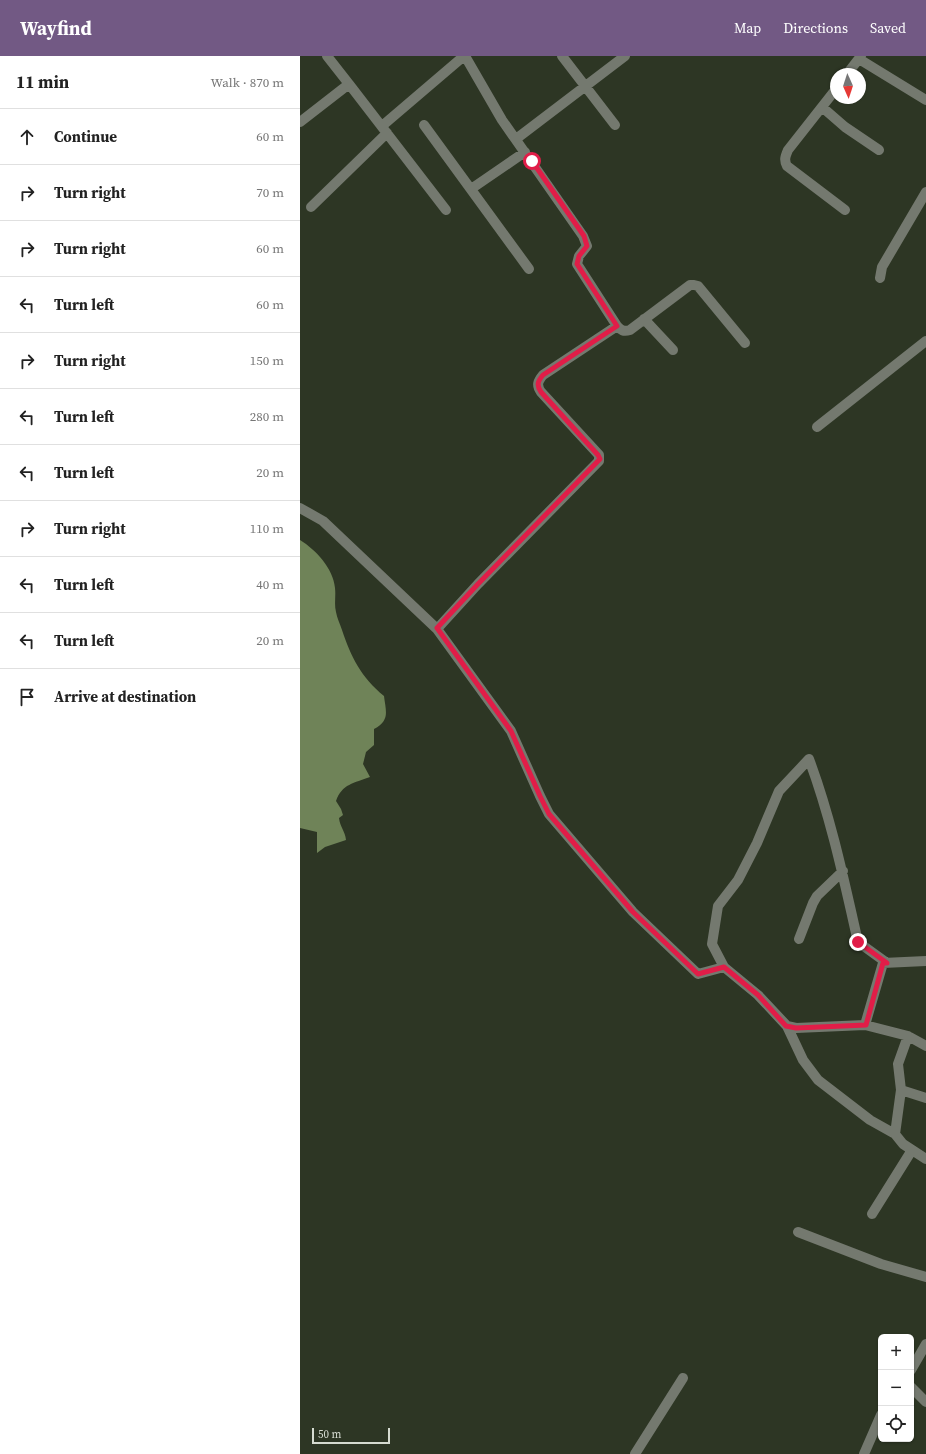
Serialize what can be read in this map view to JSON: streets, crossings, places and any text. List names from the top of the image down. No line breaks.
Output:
{"scale_bar":"50 m","north":"bottom","page":{"header":"Wayfind","nav":["Map","Directions","Saved"],"heading":["11 min","Walk · 870 m"],"list":[["Continue","60 m"],["Turn right","70 m"],["Turn right","60 m"],["Turn left","60 m"],["Turn right","150 m"],["Turn left","280 m"],["Turn left","20 m"],["Turn right","110 m"],["Turn left","40 m"],["Turn left","20 m"],"Arrive at destination"],"map_buttons":["+","−"],"scale":"50 m"}}
